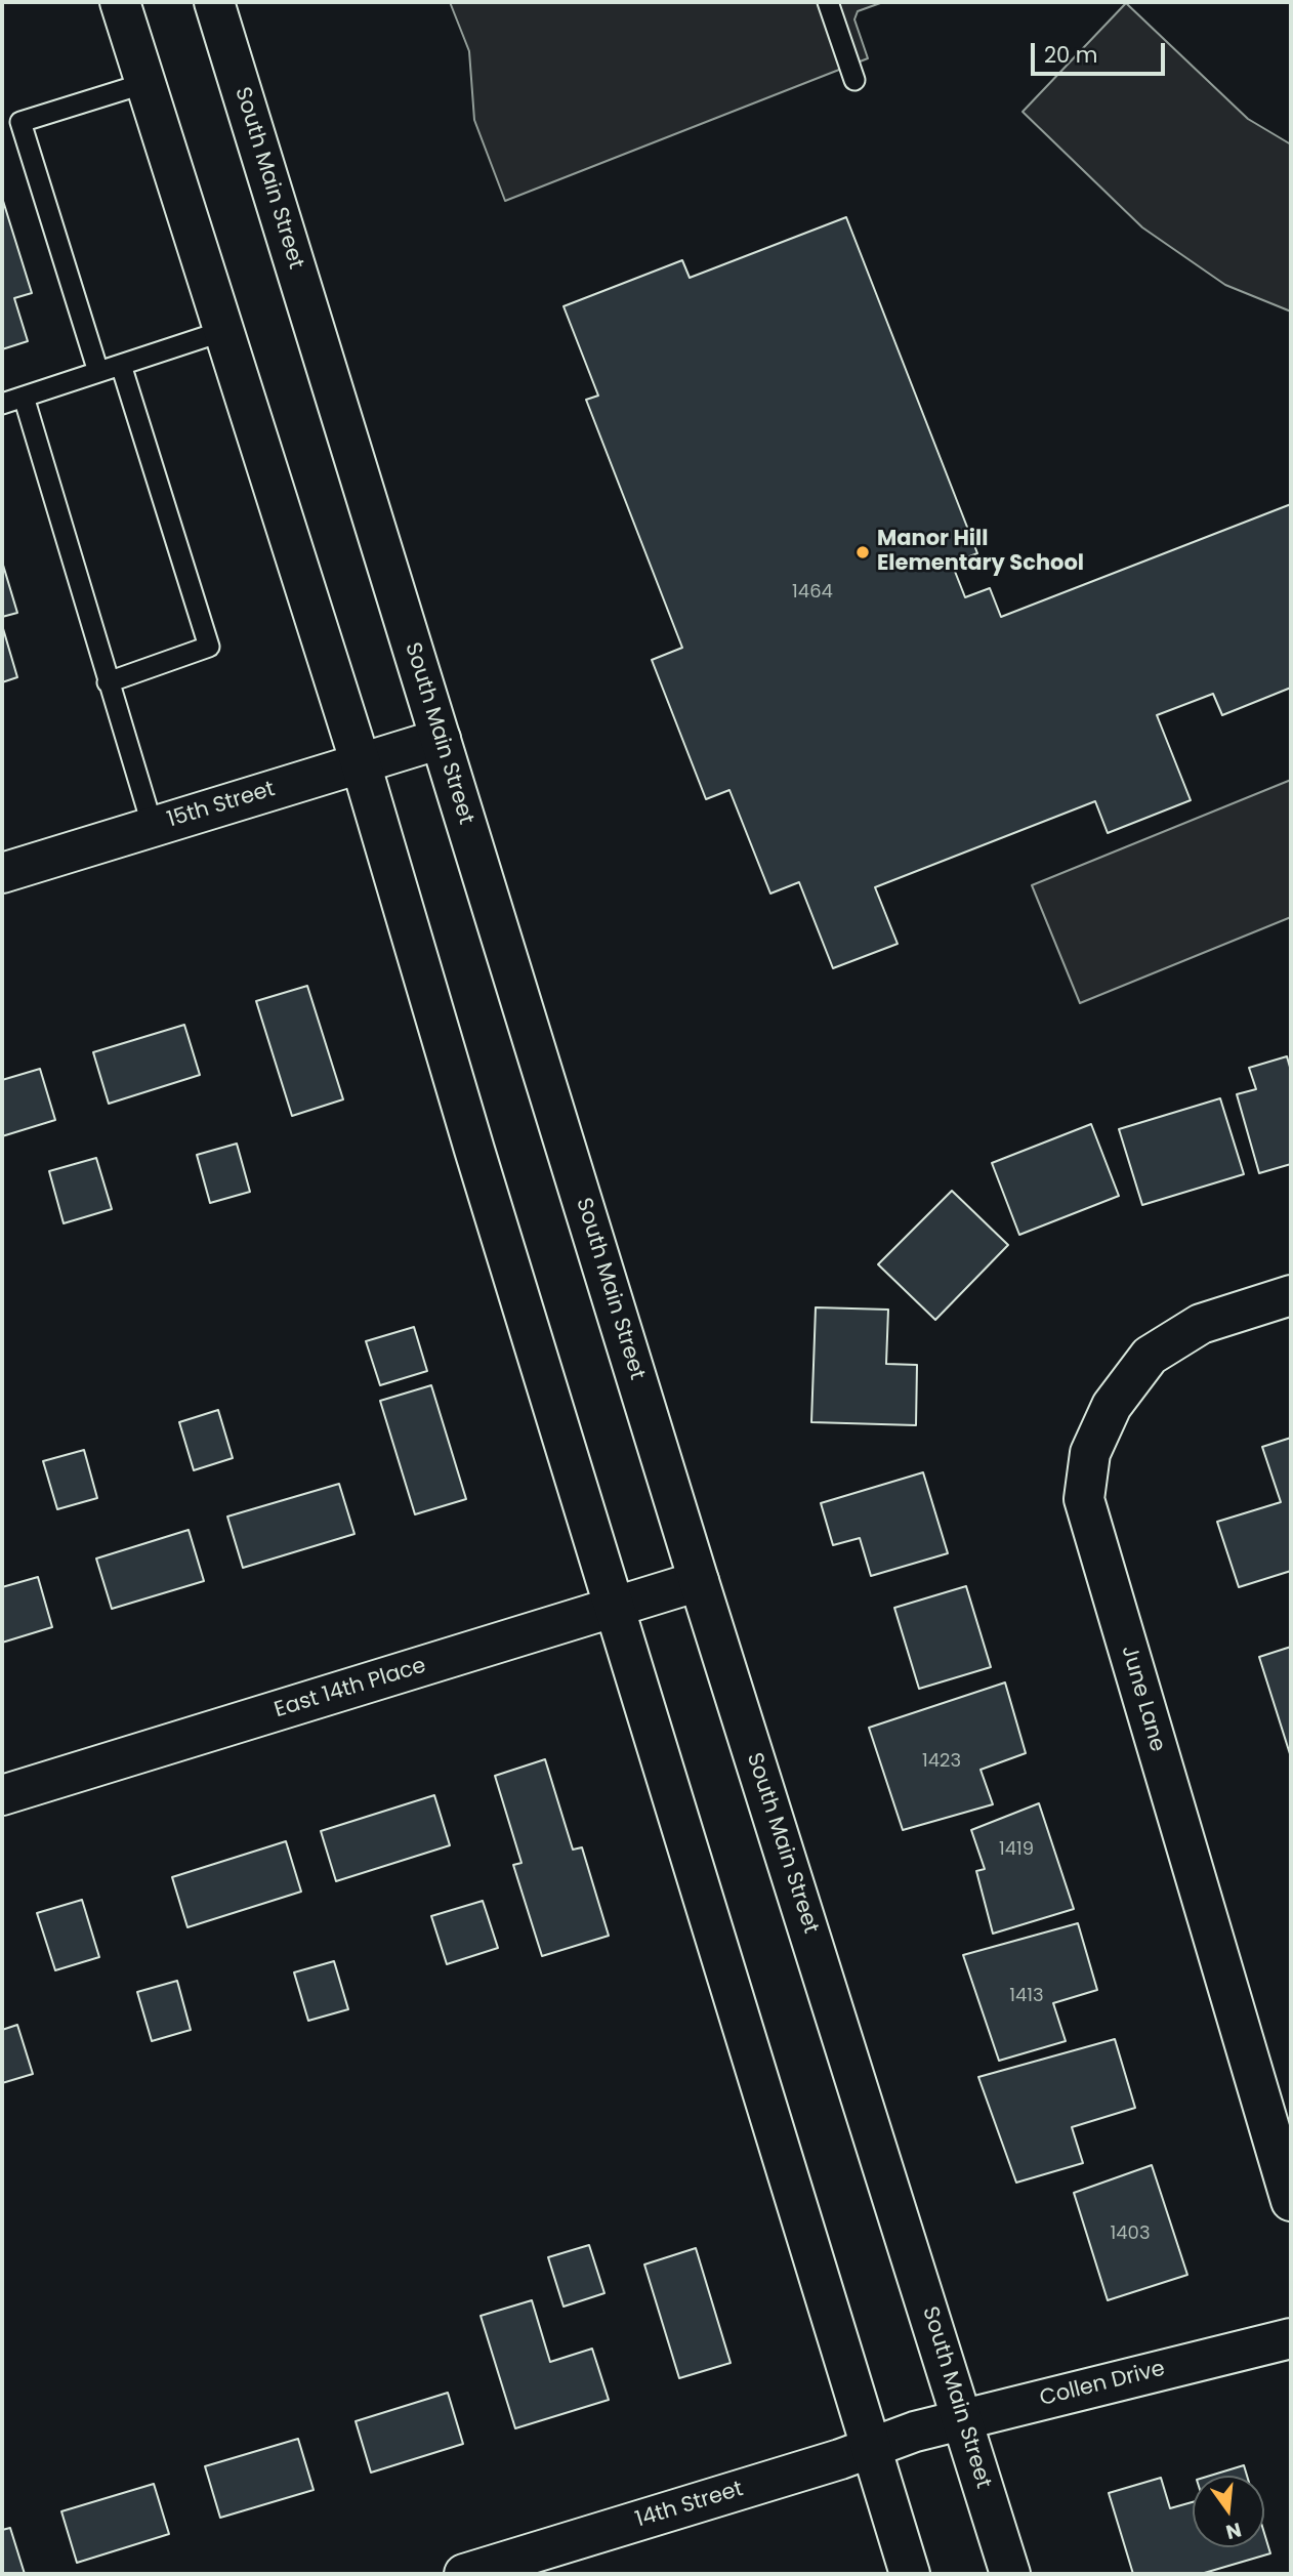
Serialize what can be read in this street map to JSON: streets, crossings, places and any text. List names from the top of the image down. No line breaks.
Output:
{"streets":{"street":["South Main Street","15th Street","East 14th Place","June Lane","Collen Drive","14th Street"]},"crossings":[["South Main Street","15th Street"],["South Main Street","East 14th Place"],["South Main Street","Collen Drive"],["Collen Drive","14th Street"]],"places":["Manor Hill Elementary School"],"house_numbers":["1464","1423","1419","1413","1403"],"scale_bar":"20 m","north":"bottom"}
